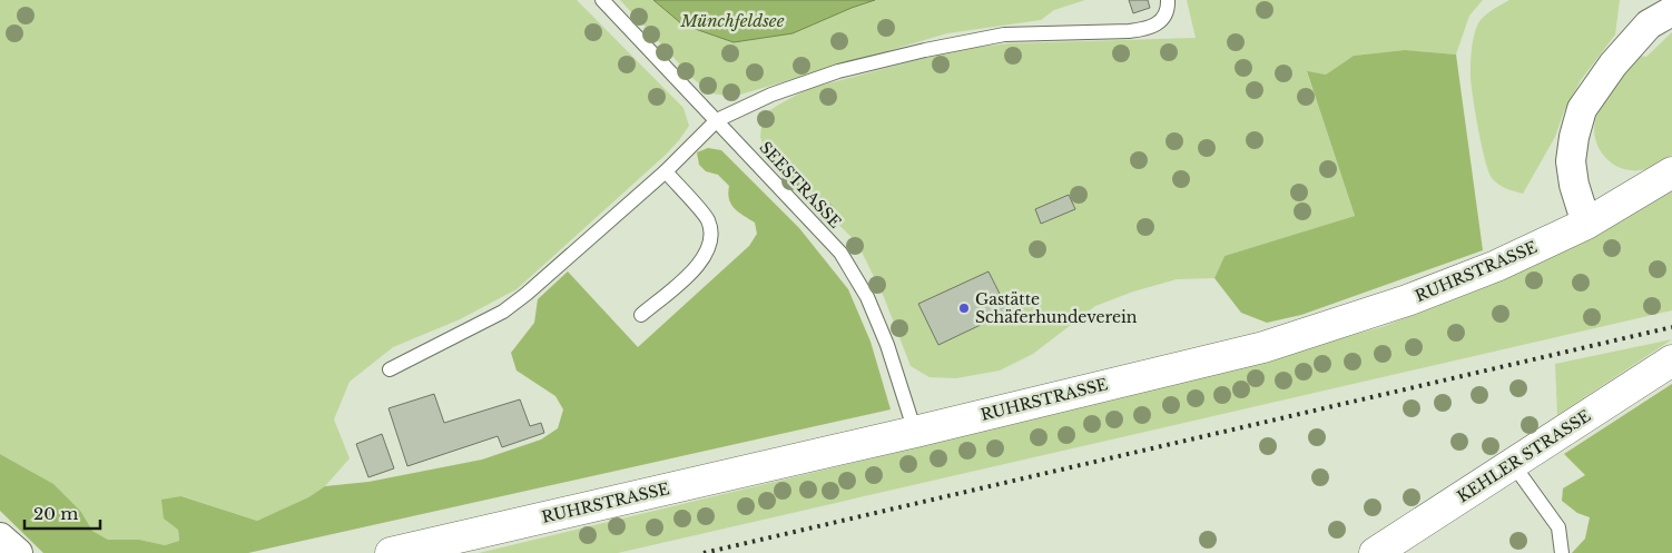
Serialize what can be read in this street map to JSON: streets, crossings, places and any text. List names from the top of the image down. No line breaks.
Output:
{"streets":{"street":["RUHRSTRASSE","KEHLER STRASSE"],"lane":["SEESTRASSE"]},"crossings":[["SEESTRASSE","RUHRSTRASSE"]],"water":["Münchfeldsee"],"places":["Gastätte Schäferhundeverein"],"scale_bar":"20 m"}
